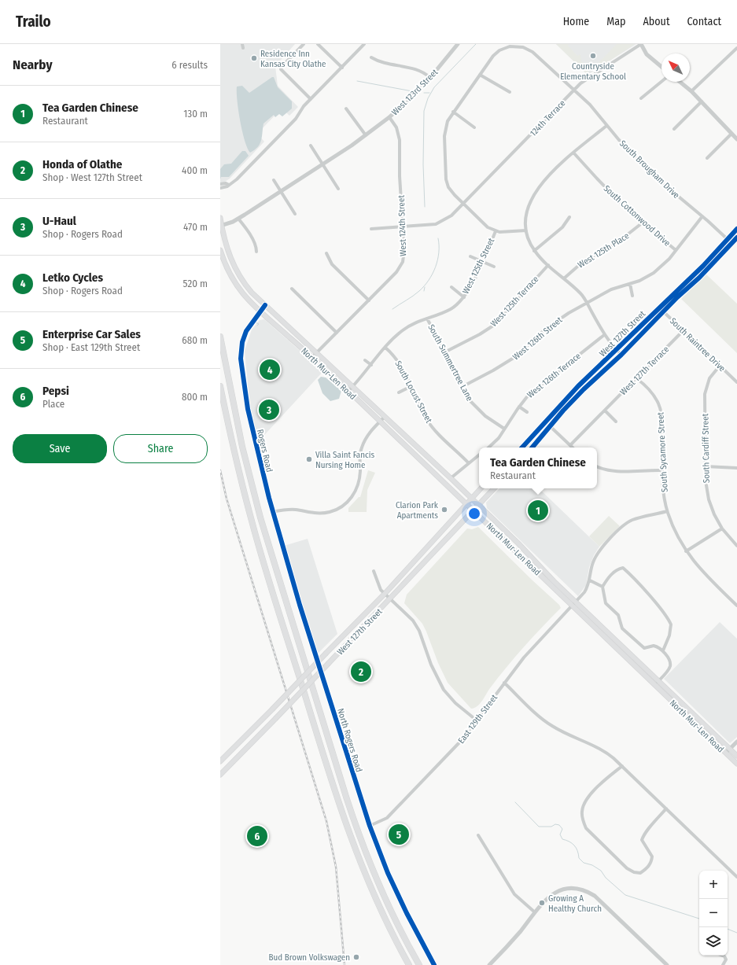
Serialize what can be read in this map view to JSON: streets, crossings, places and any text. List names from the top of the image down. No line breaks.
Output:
{"streets":{"main road":["West 127th Street","North Mur-Len Road"],"street":["West 123rd Street","124th Terrace","South Brougham Drive","South Cottonwood Drive","West 124th Street","West 125th Place","West 125th Street","West 125th Terrace","West 126th Street","South Raintree Drive","South Summertree Lane","West 127th Terrace","West 126th Terrace","South Locust Street","South Cardiff Street","Rogers Road","South Sycamore Street","East 129th Street","North Rogers Road"]},"crossings":[["West 123rd Street","West 124th Street"],["West 123rd Street","North Mur-Len Road"],["124th Terrace","South Brougham Drive"],["124th Terrace","West 124th Street"],["South Brougham Drive","West 127th Street"],["South Brougham Drive","West 126th Street"],["South Cottonwood Drive","West 125th Place"],["South Cottonwood Drive","West 126th Street"],["West 124th Street","North Mur-Len Road"],["West 125th Street","South Summertree Lane"],["West 125th Street","North Mur-Len Road"],["West 125th Street","South Locust Street"],["West 125th Terrace","South Summertree Lane"],["West 127th Street","South Raintree Drive"],["West 127th Street","North Mur-Len Road"],["West 126th Street","South Summertree Lane"],["South Raintree Drive","West 127th Terrace"],["South Raintree Drive","South Cardiff Street"],["South Summertree Lane","West 126th Terrace"],["West 127th Terrace","South Sycamore Street"],["North Mur-Len Road","Rogers Road"],["North Mur-Len Road","East 129th Street"],["Rogers Road","North Rogers Road"],["East 129th Street","North Rogers Road"]],"places":["Countryside Elementary School","Residence Inn Kansas City Olathe","Villa Saint Fancis Nursing Home","Clarion Park Apartments","Growing A Healthy Church","Bud Brown Volkswagen"],"north":"top left","page":{"header":"Trailo","nav":["Home","Map","About","Contact"],"heading":["Nearby","6 results"],"list":[{"mark":"1","name":"Tea Garden Chinese","note":"Restaurant","value":"130 m"},{"mark":"2","name":"Honda of Olathe","note":"Shop · West 127th Street","value":"400 m"},{"mark":"3","name":"U-Haul","note":"Shop · Rogers Road","value":"470 m"},{"mark":"4","name":"Letko Cycles","note":"Shop · Rogers Road","value":"520 m"},{"mark":"5","name":"Enterprise Car Sales","note":"Shop · East 129th Street","value":"680 m"},{"mark":"6","name":"Pepsi","note":"Place","value":"800 m"}],"pins":["4","3","1","2","5","6"],"buttons":["Save","Share"],"popup":["Tea Garden Chinese","Restaurant"],"map_buttons":["+","−"]}}
